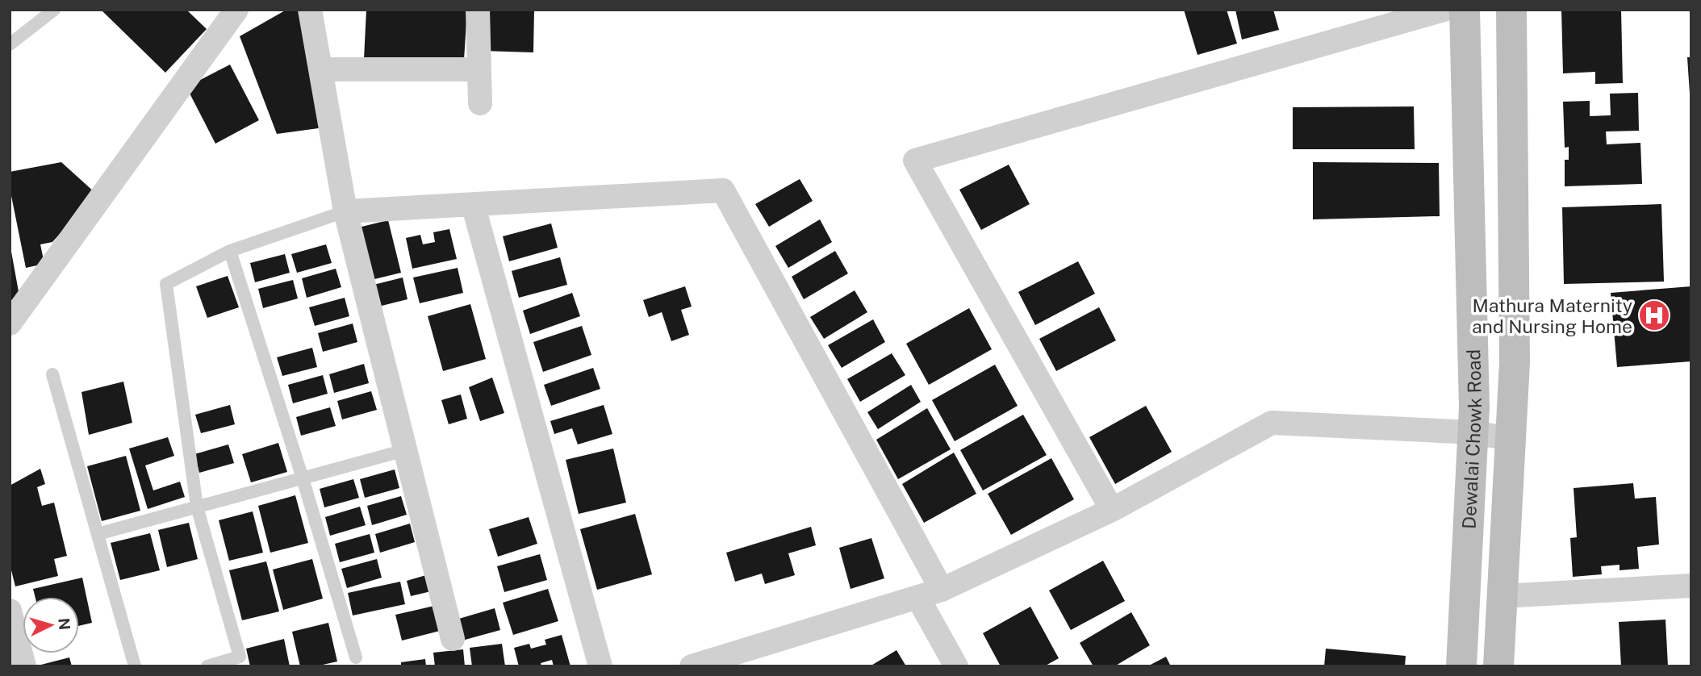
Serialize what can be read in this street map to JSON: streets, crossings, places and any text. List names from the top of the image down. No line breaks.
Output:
{"streets":{"main road":["Dewalai Chowk Road"]},"places":{"hospital":["Mathura Maternity and Nursing Home"]},"north":"right"}
